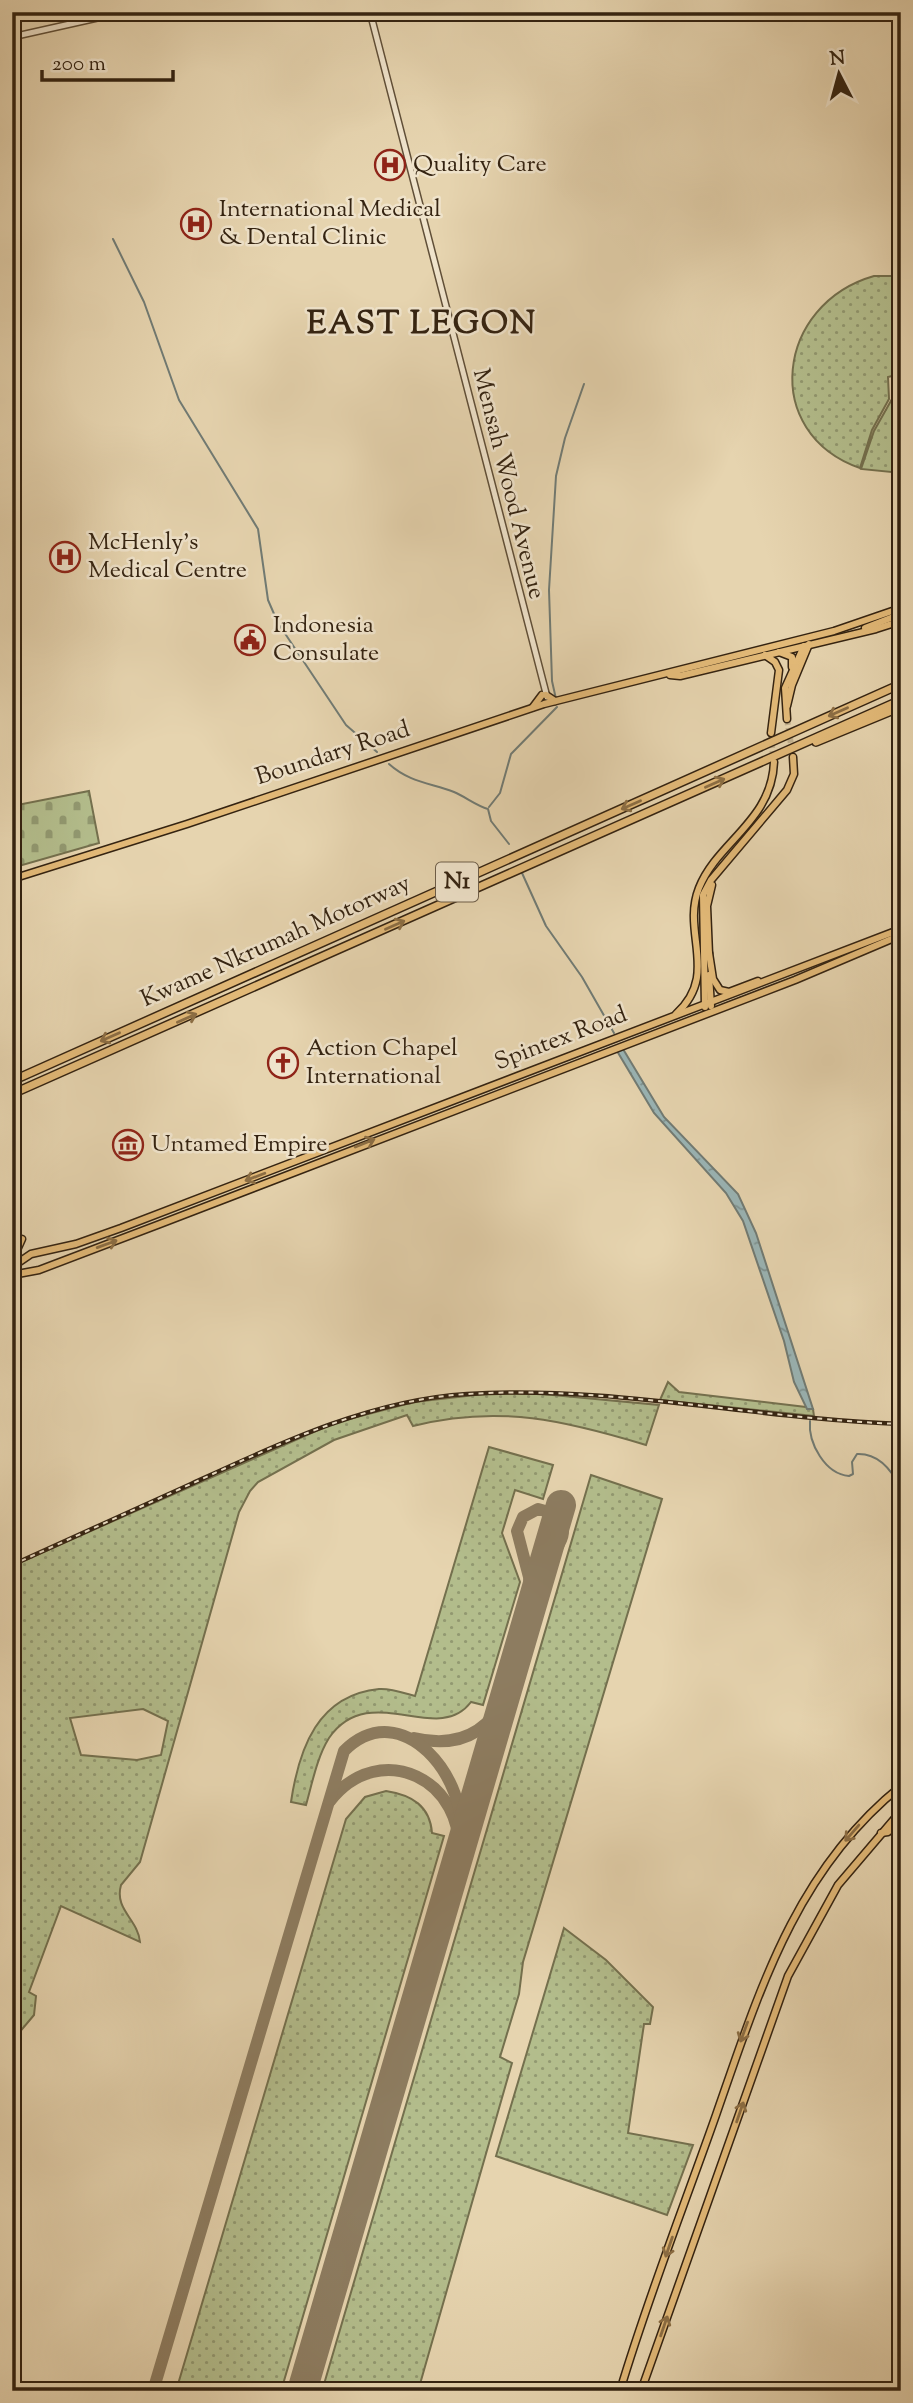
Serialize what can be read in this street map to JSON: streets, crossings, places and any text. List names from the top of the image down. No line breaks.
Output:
{"streets":{"highway":["N1","Kwame Nkrumah Motorway"],"main road":["Boundary Road","Spintex Road"],"street":["Mensah Wood Avenue"]},"crossings":[["Mensah Wood Avenue","Boundary Road"]],"districts":["EAST LEGON"],"places":{"hospital":["Quality Care","International Medical & Dental Clinic","McHenly's Medical Centre"],"public building":["Indonesia Consulate"],"church":["Action Chapel International"],"museum":["Untamed Empire"]},"scale_bar":"200 m","north":"top"}
